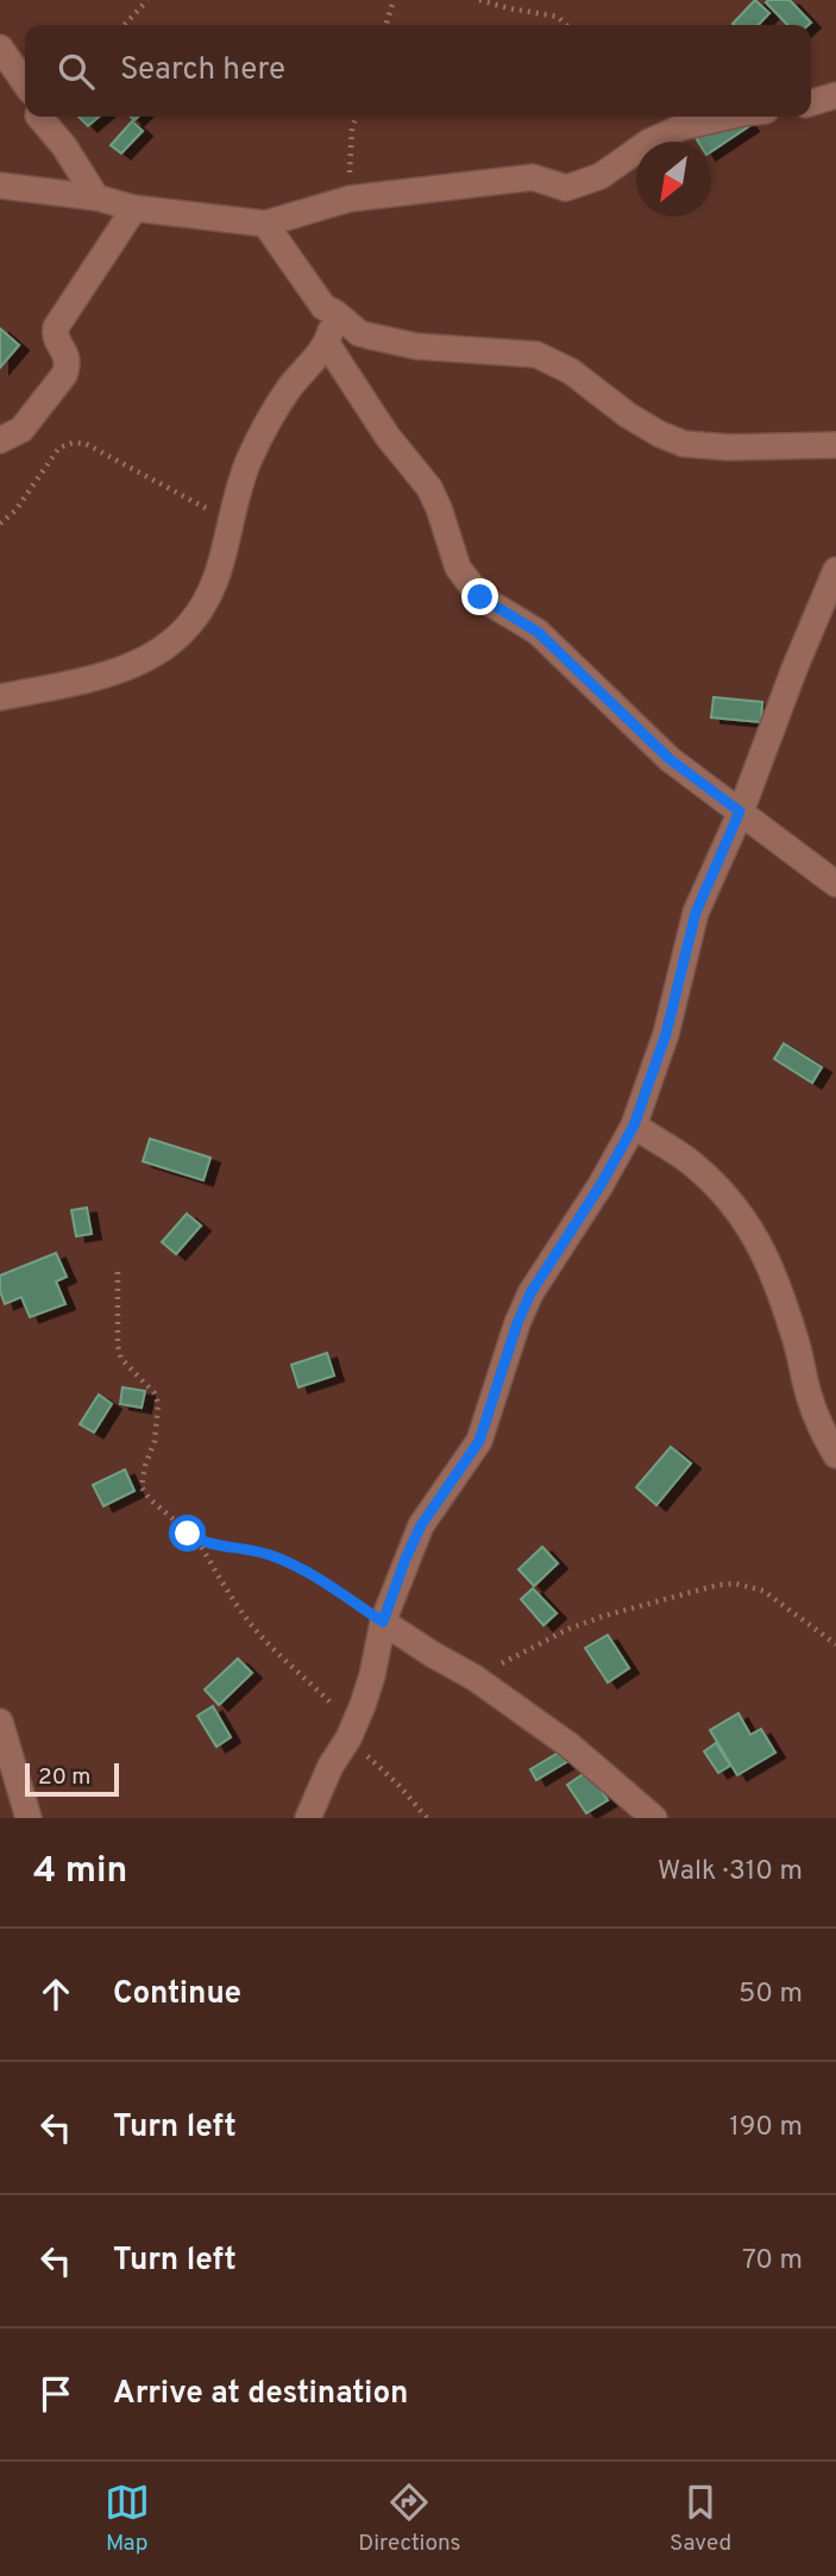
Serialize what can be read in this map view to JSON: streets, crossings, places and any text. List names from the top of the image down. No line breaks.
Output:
{"scale_bar":"20 m","north":"bottom left","page":{"search":"Search here","scale":"20 m","heading":["4 min","Walk · 310 m"],"list":[["Continue","50 m"],["Turn left","190 m"],["Turn left","70 m"],"Arrive at destination"],"nav":["Map","Directions","Saved"]}}
